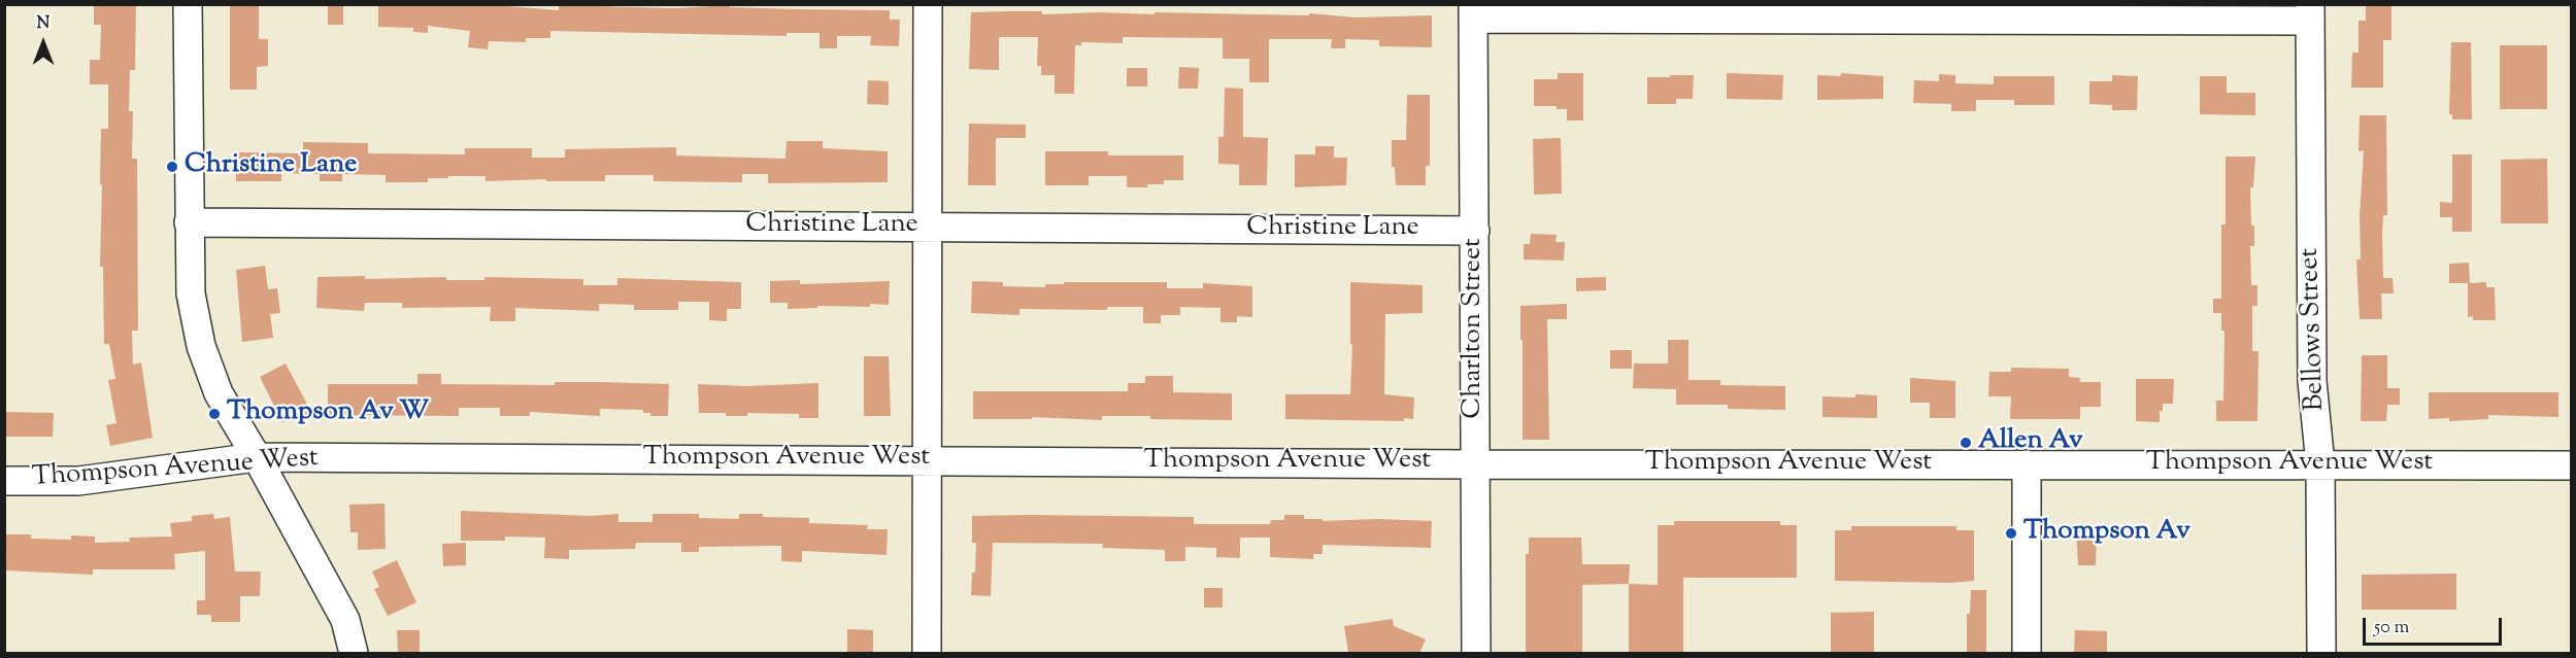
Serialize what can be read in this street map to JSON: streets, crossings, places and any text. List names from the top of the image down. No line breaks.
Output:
{"streets":{"street":["Christine Lane","Charlton Street","Bellows Street","Thompson Avenue West"]},"crossings":[["Christine Lane","Charlton Street"],["Charlton Street","Thompson Avenue West"],["Bellows Street","Thompson Avenue West"]],"places":["Christine Lane","Thompson Av W","Allen Av","Thompson Av"],"scale_bar":"50 m","north":"top"}
